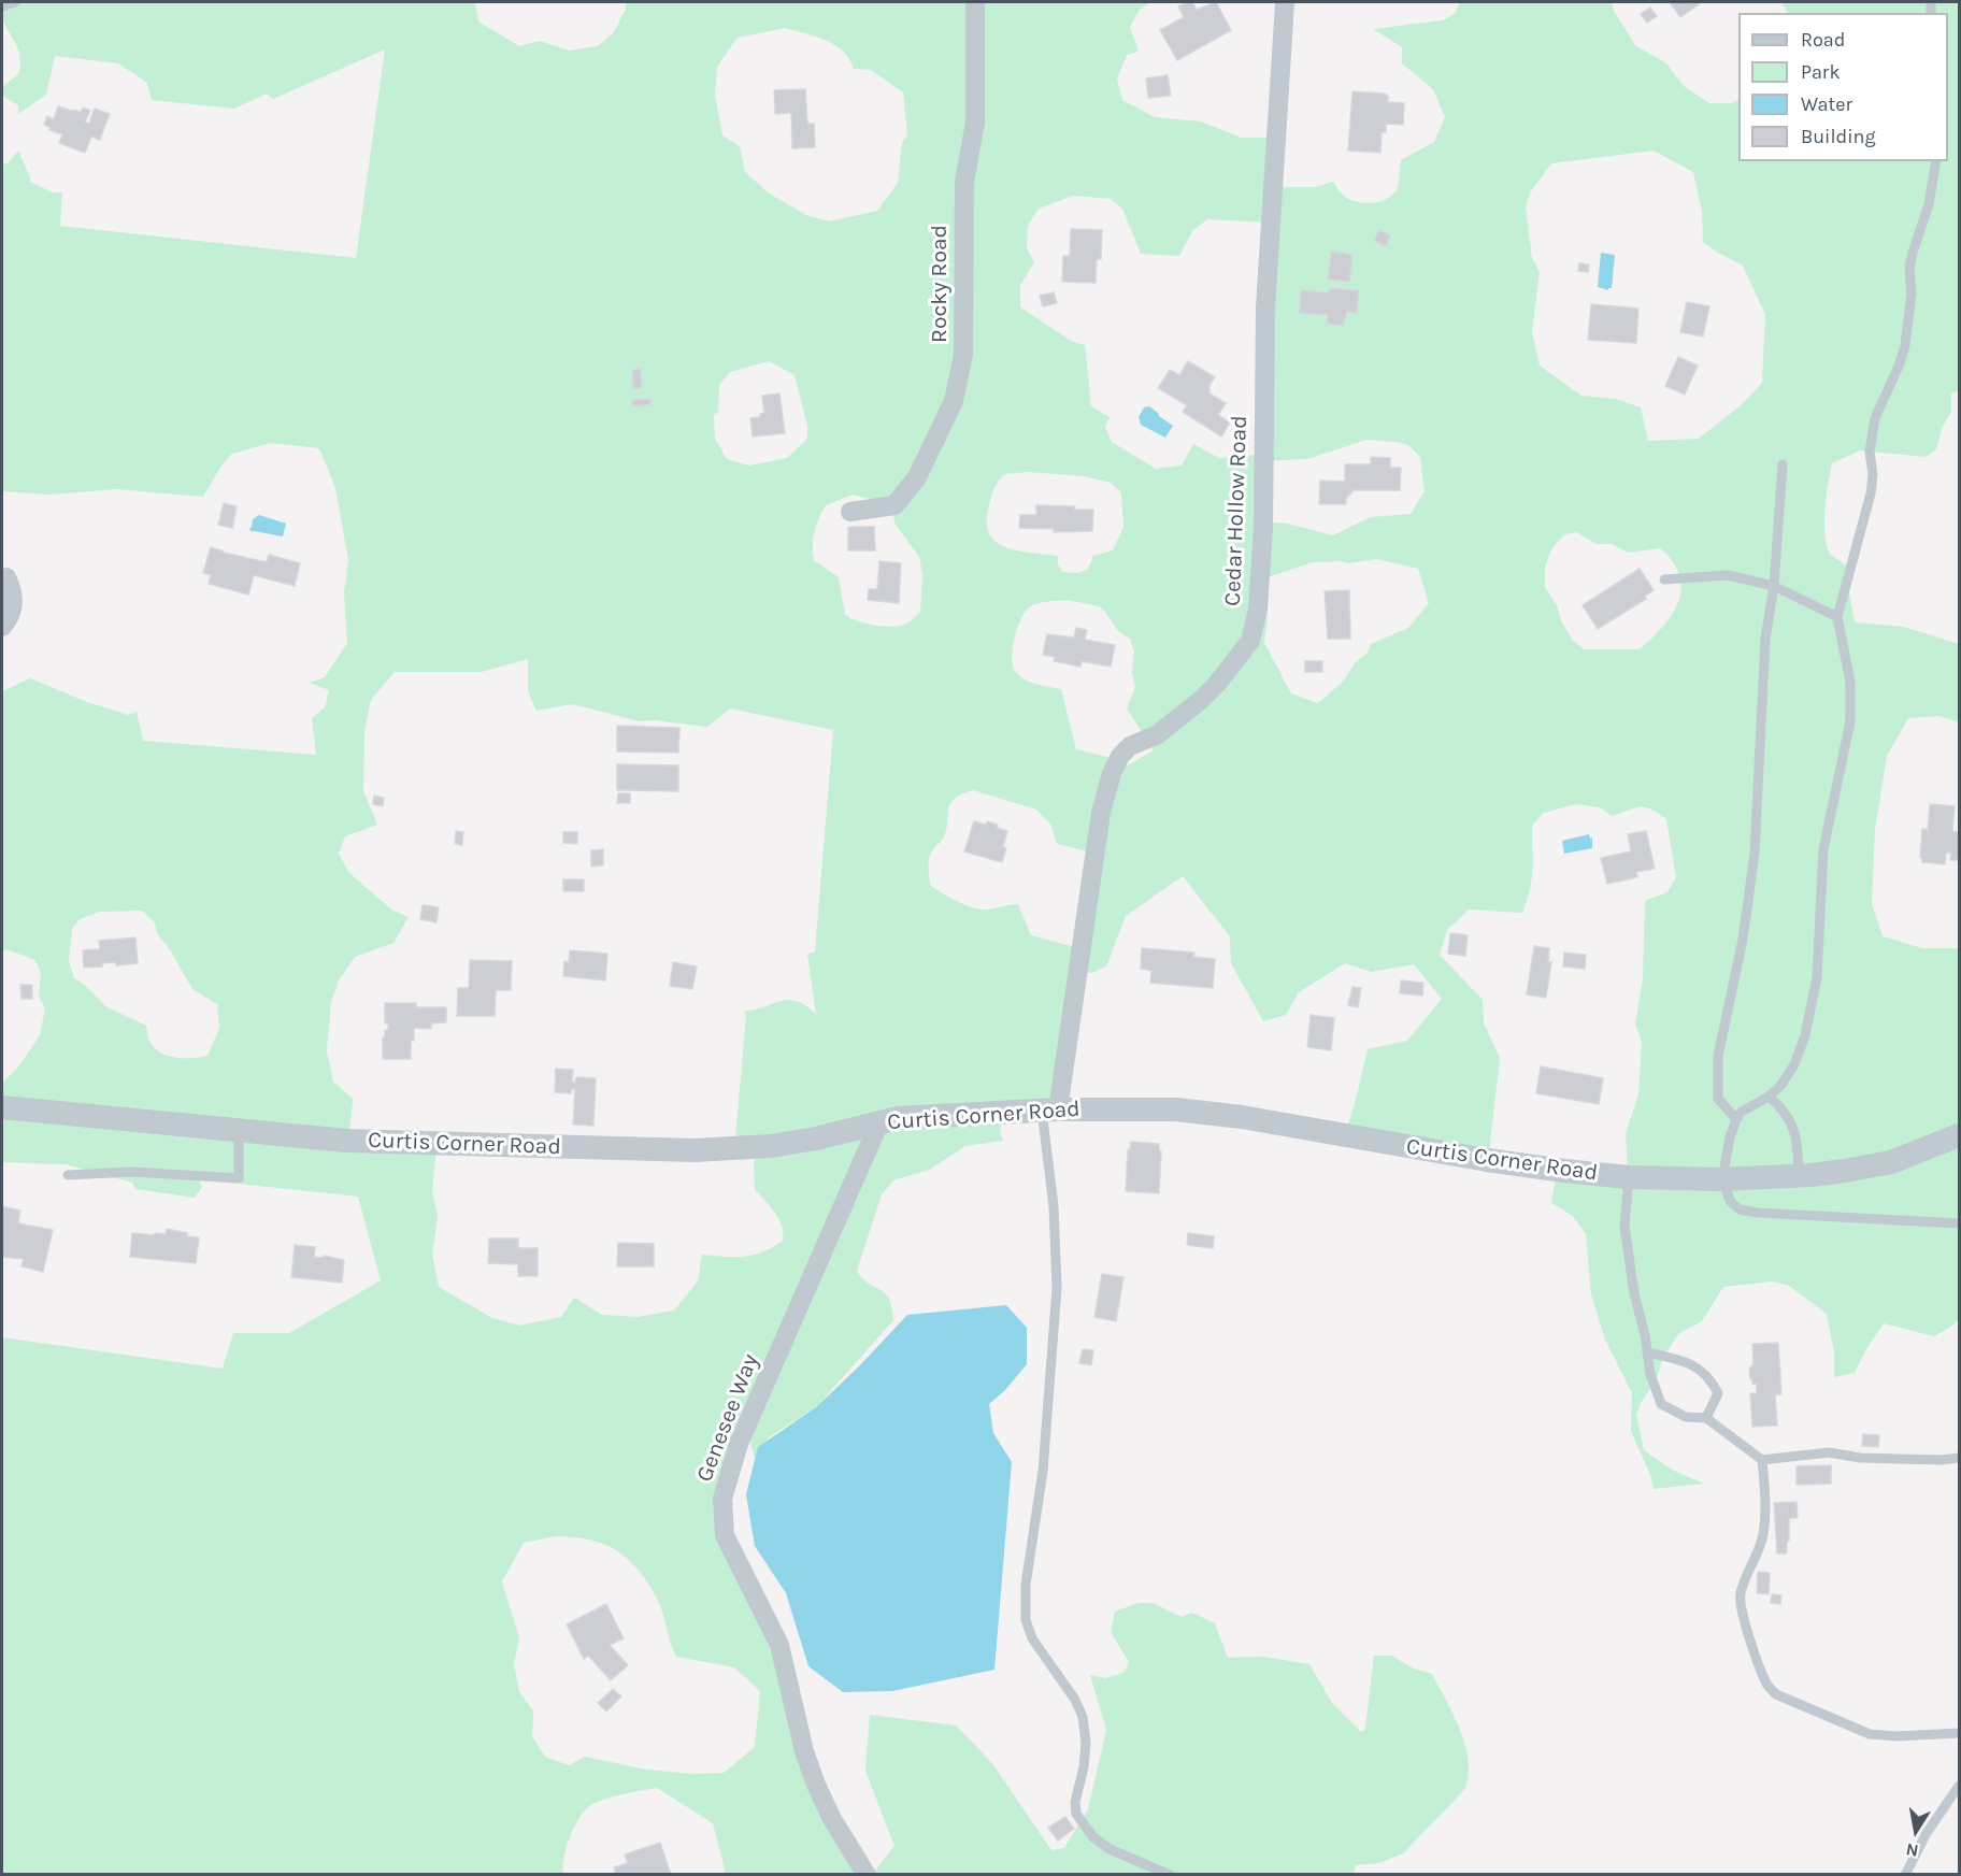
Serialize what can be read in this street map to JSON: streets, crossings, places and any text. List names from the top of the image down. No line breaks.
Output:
{"streets":{"street":["Rocky Road","Cedar Hollow Road","Curtis Corner Road","Genesee Way"]},"crossings":[["Cedar Hollow Road","Curtis Corner Road"],["Curtis Corner Road","Genesee Way"]],"legend":["Road","Park","Water","Building"],"north":"bottom"}
